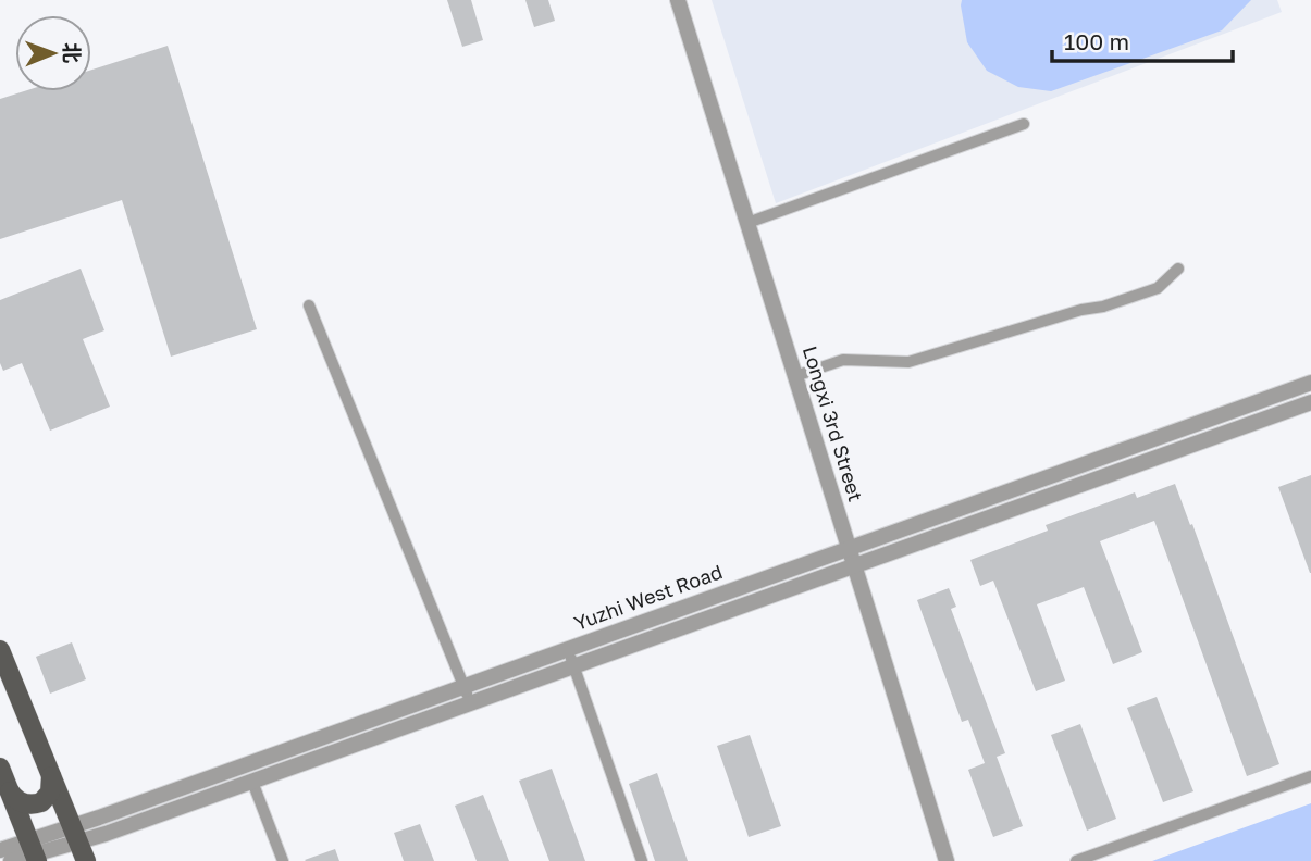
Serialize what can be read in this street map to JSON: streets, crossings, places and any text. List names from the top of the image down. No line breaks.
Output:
{"streets":{"street":["Longxi 3rd Street","Yuzhi West Road"]},"crossings":[["Longxi 3rd Street","Yuzhi West Road"]],"scale_bar":"100 m","north":"right"}
